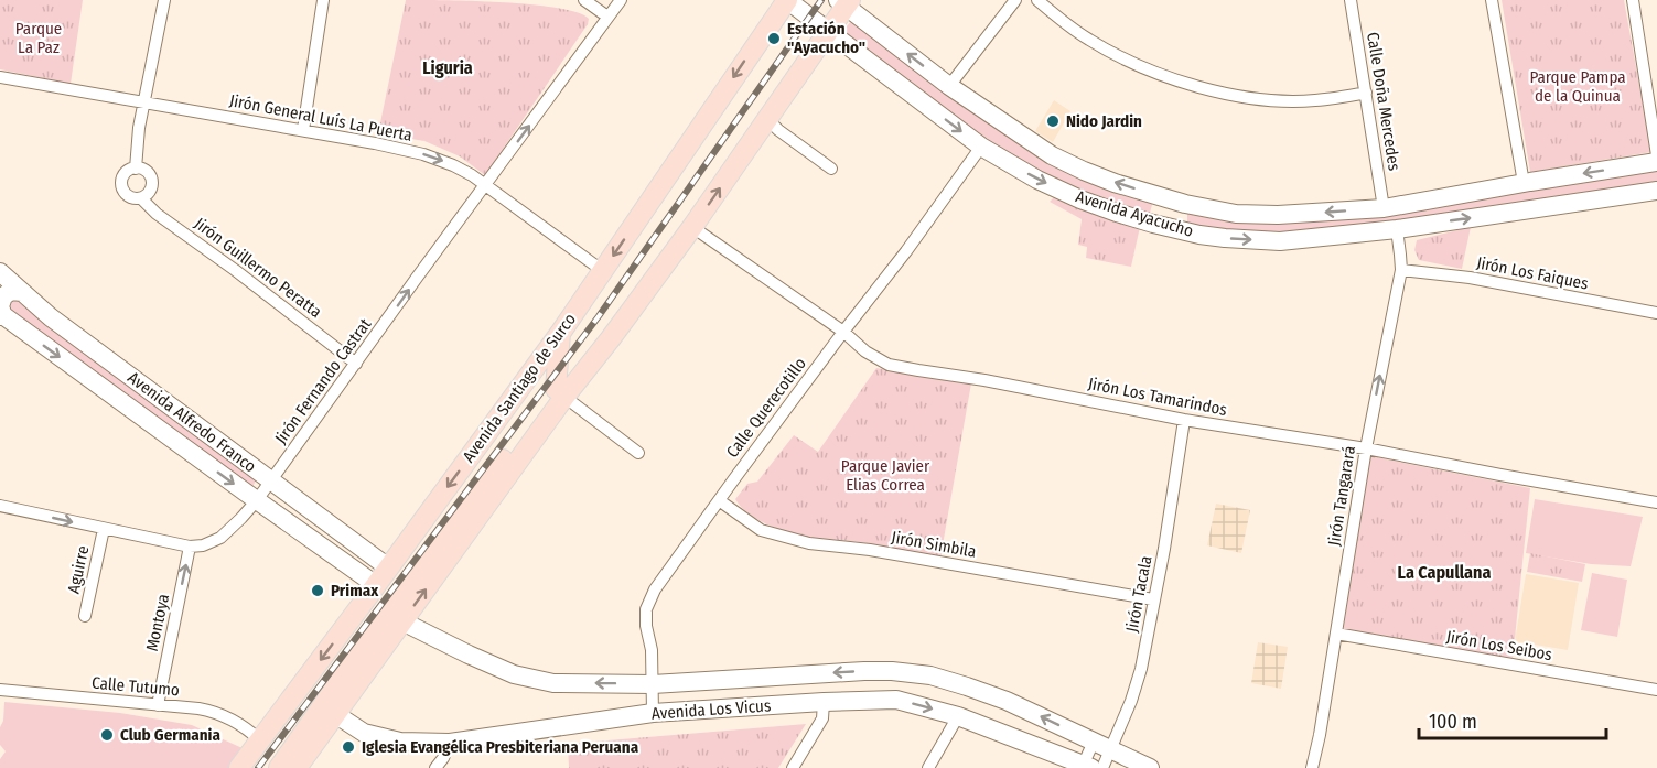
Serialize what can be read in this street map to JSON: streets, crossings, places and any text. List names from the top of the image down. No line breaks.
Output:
{"streets":{"main road":["Avenida Santiago de Surco"],"street":["Calle Doña Mercedes","Jirón General Luís La Puerta","Avenida Ayacucho","Jirón Guillermo Peratta","Jirón Los Faiques","Jirón Fernando Castrat","Jirón Los Tamarindos","Calle Querecotillo","Avenida Alfredo Franco","Jirón Tangarará","Jirón Simbila","Aguirre","Jirón Tacala","Montoya","Jirón Los Seibos","Calle Tutumo","Avenida Los Vicus"]},"crossings":[["Calle Doña Mercedes","Avenida Ayacucho"],["Jirón General Luís La Puerta","Jirón Fernando Castrat"],["Jirón General Luís La Puerta","Avenida Santiago de Surco"],["Avenida Ayacucho","Avenida Santiago de Surco"],["Avenida Ayacucho","Calle Querecotillo"],["Avenida Ayacucho","Jirón Tangarará"],["Jirón Guillermo Peratta","Jirón Fernando Castrat"],["Jirón Los Faiques","Jirón Tangarará"],["Jirón Fernando Castrat","Avenida Alfredo Franco"],["Jirón Fernando Castrat","Aguirre"],["Jirón Fernando Castrat","Montoya"],["Avenida Santiago de Surco","Jirón Los Tamarindos"],["Avenida Santiago de Surco","Avenida Alfredo Franco"],["Avenida Santiago de Surco","Calle Tutumo"],["Avenida Santiago de Surco","Avenida Los Vicus"],["Jirón Los Tamarindos","Calle Querecotillo"],["Jirón Los Tamarindos","Jirón Tangarará"],["Jirón Los Tamarindos","Jirón Tacala"],["Calle Querecotillo","Jirón Simbila"],["Calle Querecotillo","Avenida Los Vicus"],["Jirón Tangarará","Jirón Los Seibos"],["Jirón Simbila","Jirón Tacala"],["Jirón Tacala","Avenida Los Vicus"],["Montoya","Calle Tutumo"]],"one_way":["Jirón Fernando Castrat","Montoya"],"districts":["Liguria","La Capullana"],"parks":["Parque La Paz","Parque Pampa de la Quinua","Parque Javier Elias Correa"],"places":["Estación \"Ayacucho\"","Nido Jardin","Primax","Club Germania","Iglesia Evangélica Presbiteriana Peruana"],"scale_bar":"100 m"}
